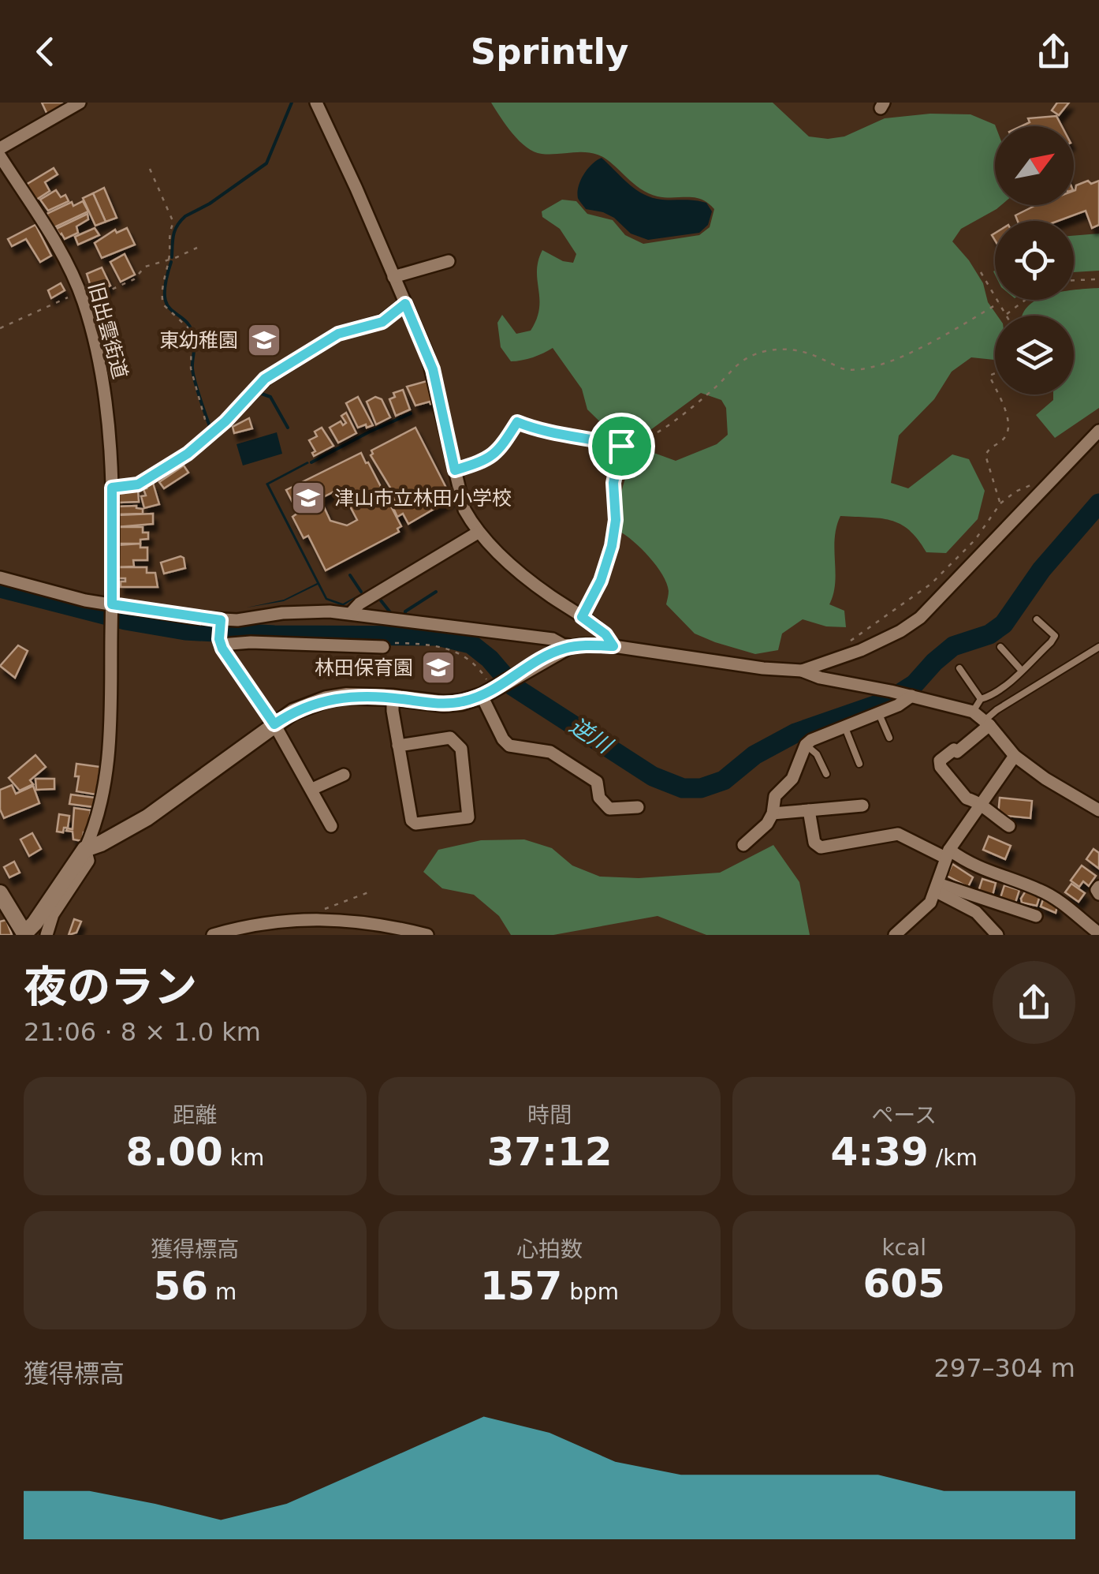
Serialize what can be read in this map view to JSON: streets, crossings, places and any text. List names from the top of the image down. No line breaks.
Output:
{"streets":{"street":["旧出雲街道"]},"water":["逆川"],"places":{"school or university":["東幼稚園","津山市立林田小学校","林田保育園"]},"north":"top right","page":{"header":"Sprintly","heading":["夜のラン","21:06 · 8 × 1.0 km"],"stats":[["距離","8.00 km"],["時間","37:12"],["ペース","4:39 /km"],["獲得標高","56 m"],["心拍数","157 bpm"],["kcal","605"]],"chart":["獲得標高","297–304 m"]}}
